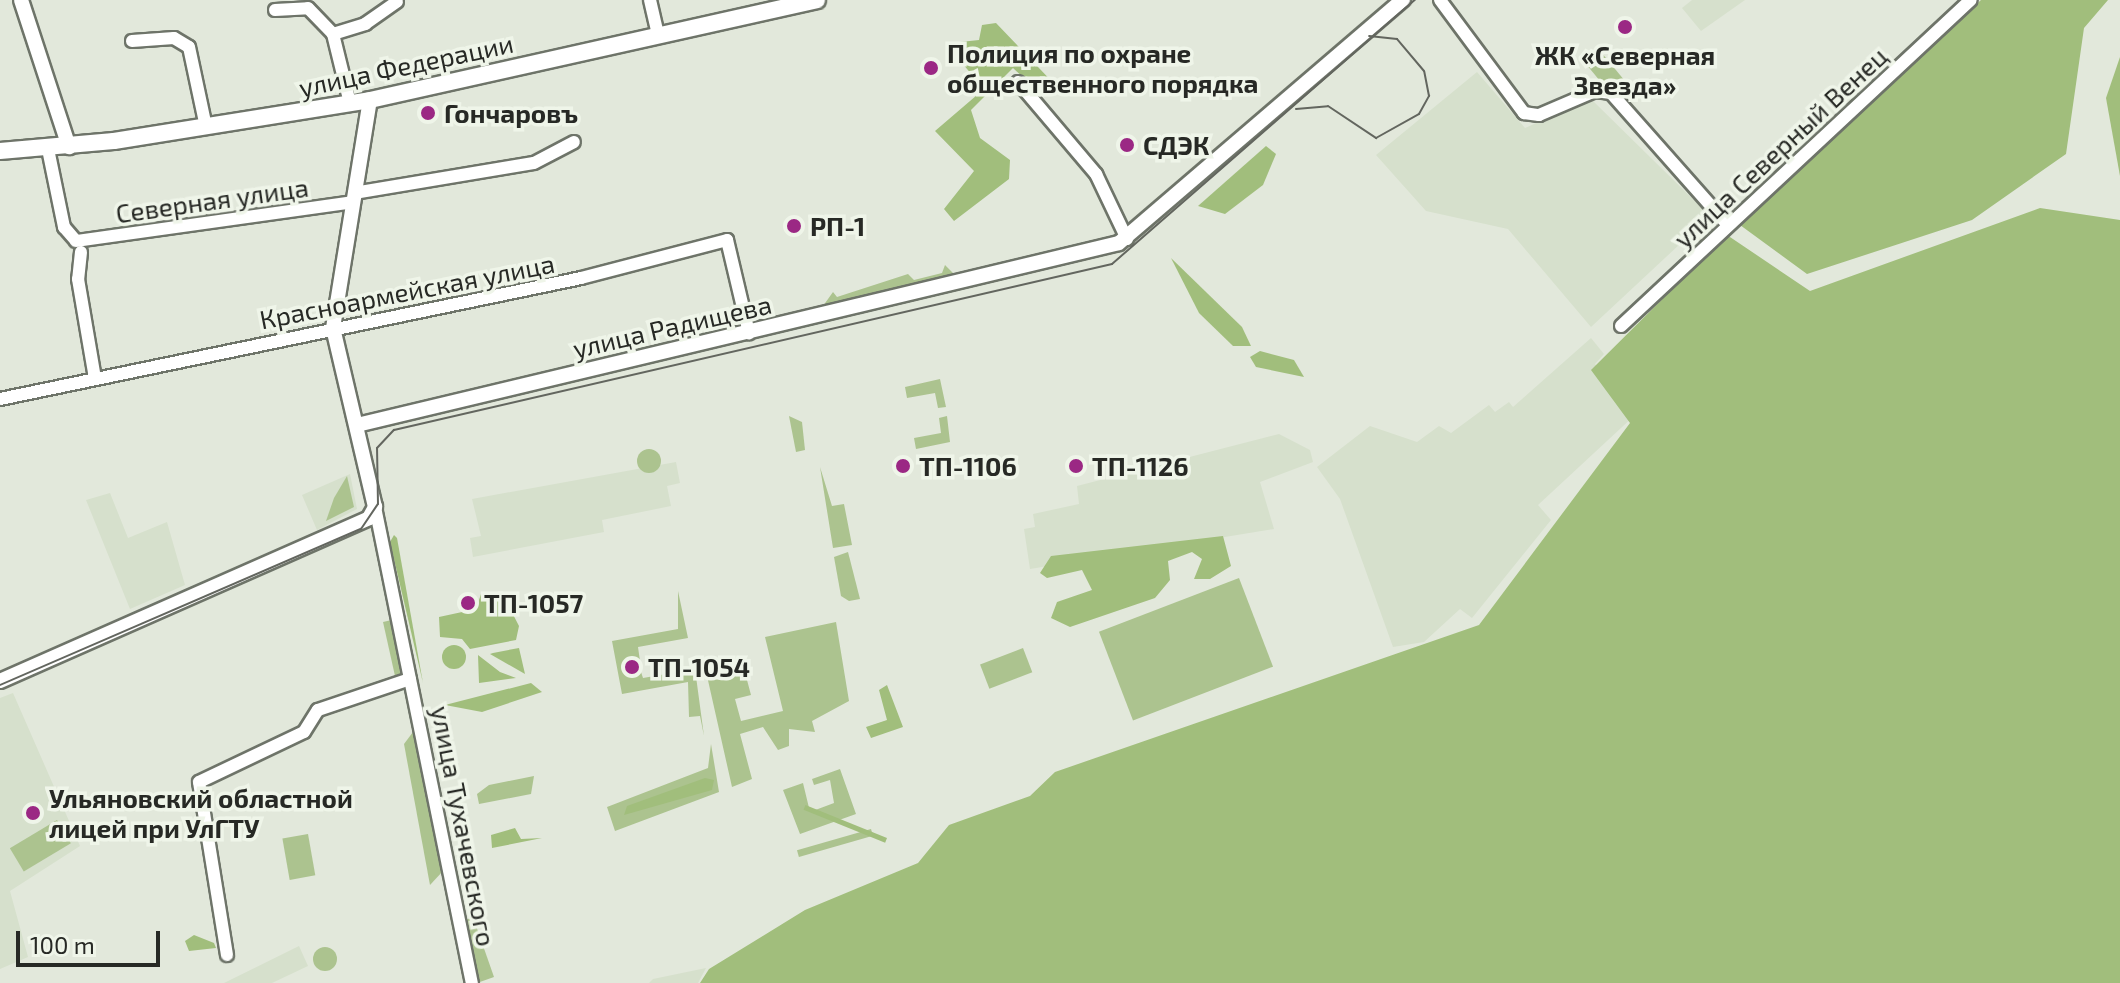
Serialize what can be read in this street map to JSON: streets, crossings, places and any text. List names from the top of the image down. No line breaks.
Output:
{"streets":{"main road":["улица Федерации"],"street":["улица Северный Венец","Северная улица","Красноармейская улица","улица Радищева","улица Тухачевского"]},"crossings":[["Красноармейская улица","улица Радищева"]],"places":["ЖК «Северная Звезда»","Полиция по охране общественного порядка","Гончаровъ","СДЭК","РП-1","ТП-1106","ТП-1126","ТП-1057","ТП-1054","Ульяновский областной лицей при УлГТУ"],"scale_bar":"100 m"}
